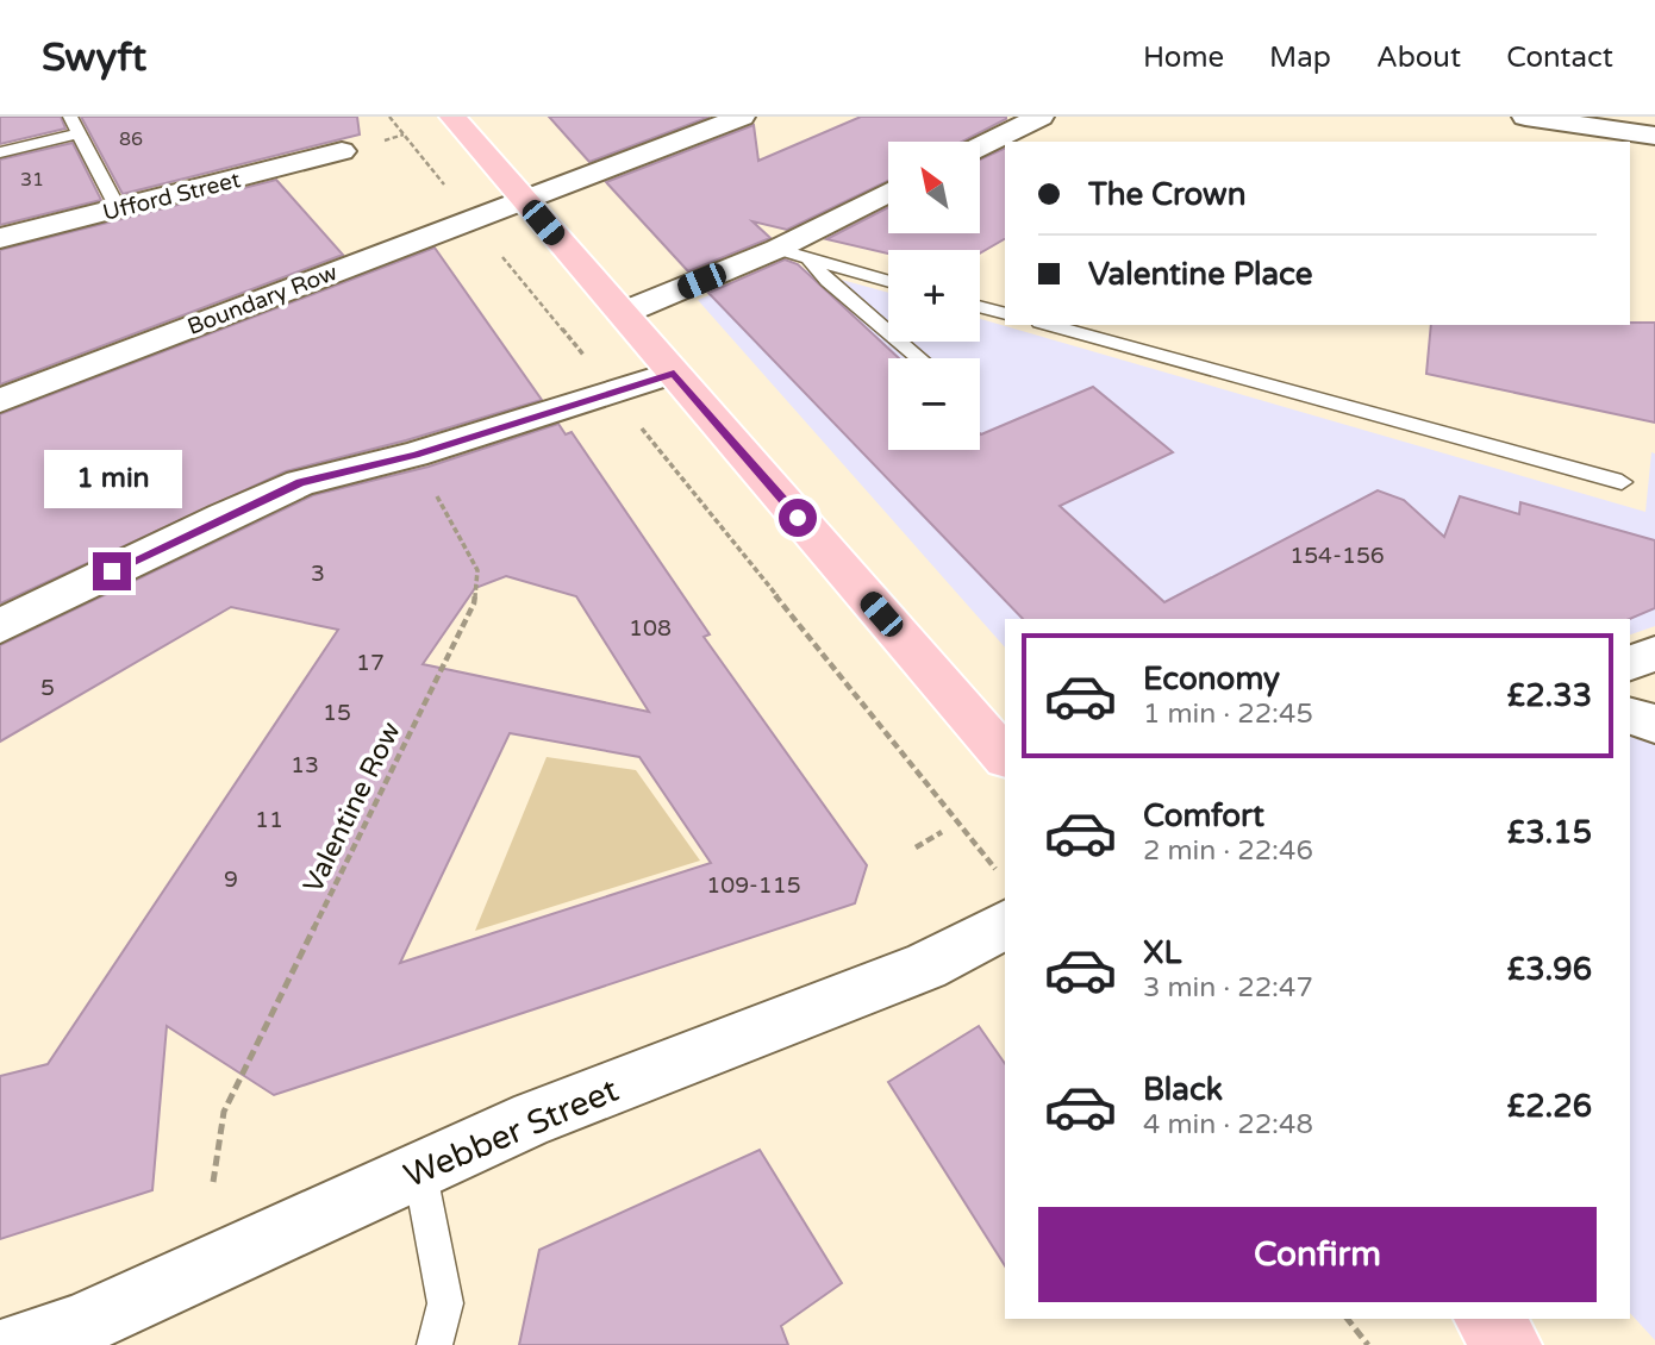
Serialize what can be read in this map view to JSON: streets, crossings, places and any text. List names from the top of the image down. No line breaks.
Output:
{"streets":{"street":["Ufford Street","Boundary Row","Webber Street"],"path":["Valentine Row"]},"house_numbers":["86","31","154-156","3","108","17","5","15","13","11","9","109-115"],"north":"top left","page":{"header":"Swyft","nav":["Home","Map","About","Contact"],"map_buttons":["+","−"],"banner":["The Crown","Valentine Place"],"bubble":"1 min","list":[{"name":"Economy","note":"1 min · 22:45","value":"£2.33"},{"name":"Comfort","note":"2 min · 22:46","value":"£3.15"},{"name":"XL","note":"3 min · 22:47","value":"£3.96"},{"name":"Black","note":"4 min · 22:48","value":"£2.26"}],"buttons":"Confirm"}}
